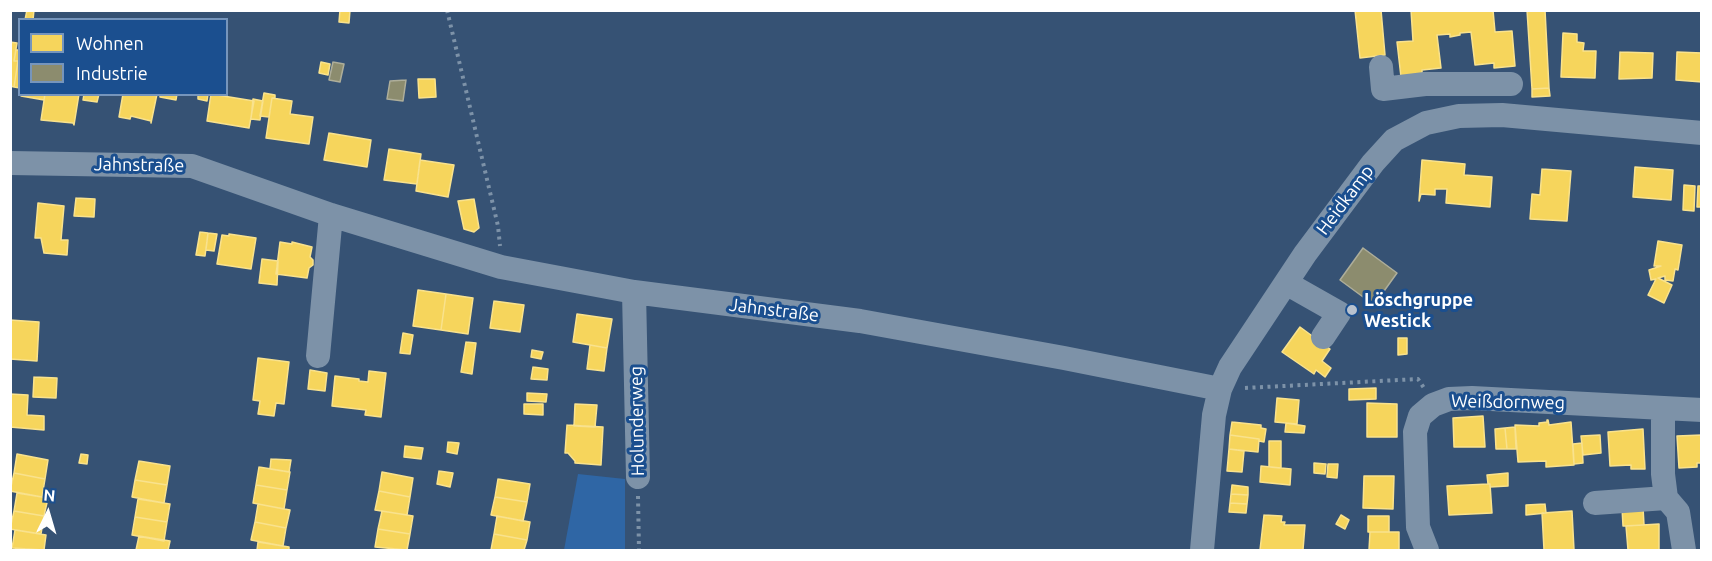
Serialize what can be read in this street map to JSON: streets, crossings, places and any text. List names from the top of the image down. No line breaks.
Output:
{"streets":{"street":["Jahnstraße","Heidkamp","Weißdornweg","Holunderweg"]},"crossings":[["Jahnstraße","Heidkamp"],["Jahnstraße","Holunderweg"]],"places":["Löschgruppe Westick"],"legend":["Wohnen","Industrie"],"north":"top"}
